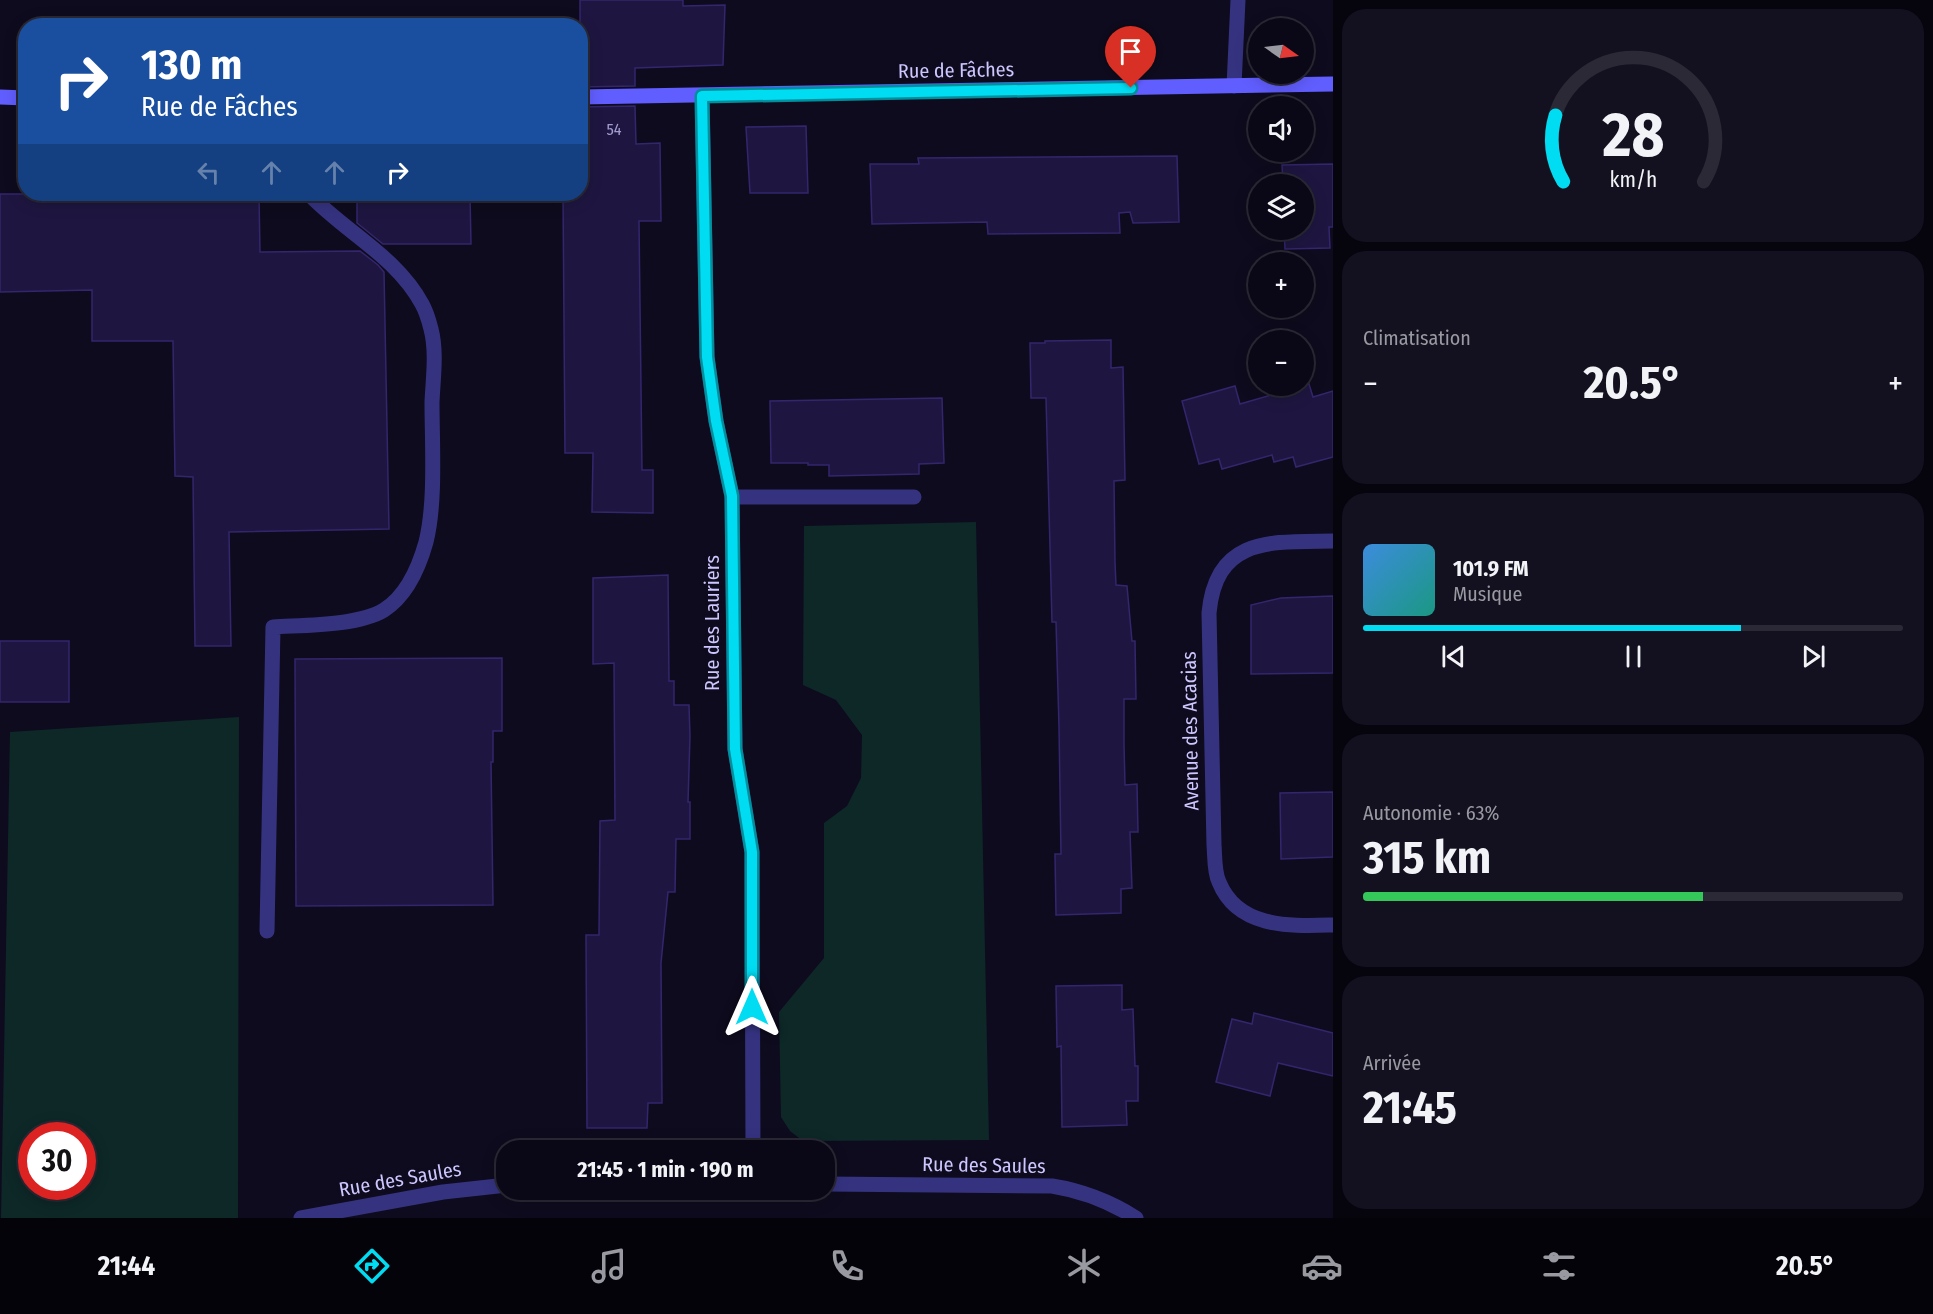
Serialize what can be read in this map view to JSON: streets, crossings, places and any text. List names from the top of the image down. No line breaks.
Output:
{"streets":{"street":["Rue de Fâches","Rue des Lauriers","Avenue des Acacias","Rue des Saules"]},"crossings":[["Rue de Fâches","Rue des Lauriers"]],"house_numbers":["54"],"north":"right","page":{"map_buttons":["+","−"],"turn":["130 m","Rue de Fâches"],"tile":["Climatisation",["Autonomie · 63%","315 km"],["Arrivée","21:45"]],"heat":["−","20.5°","+"],"song":["101.9 FM","Musique"],"limit":"30","trip":"21:45 · 1 min · 190 m","tabs":["21:44","20.5°"],"gauge":["28","km/h"]}}
